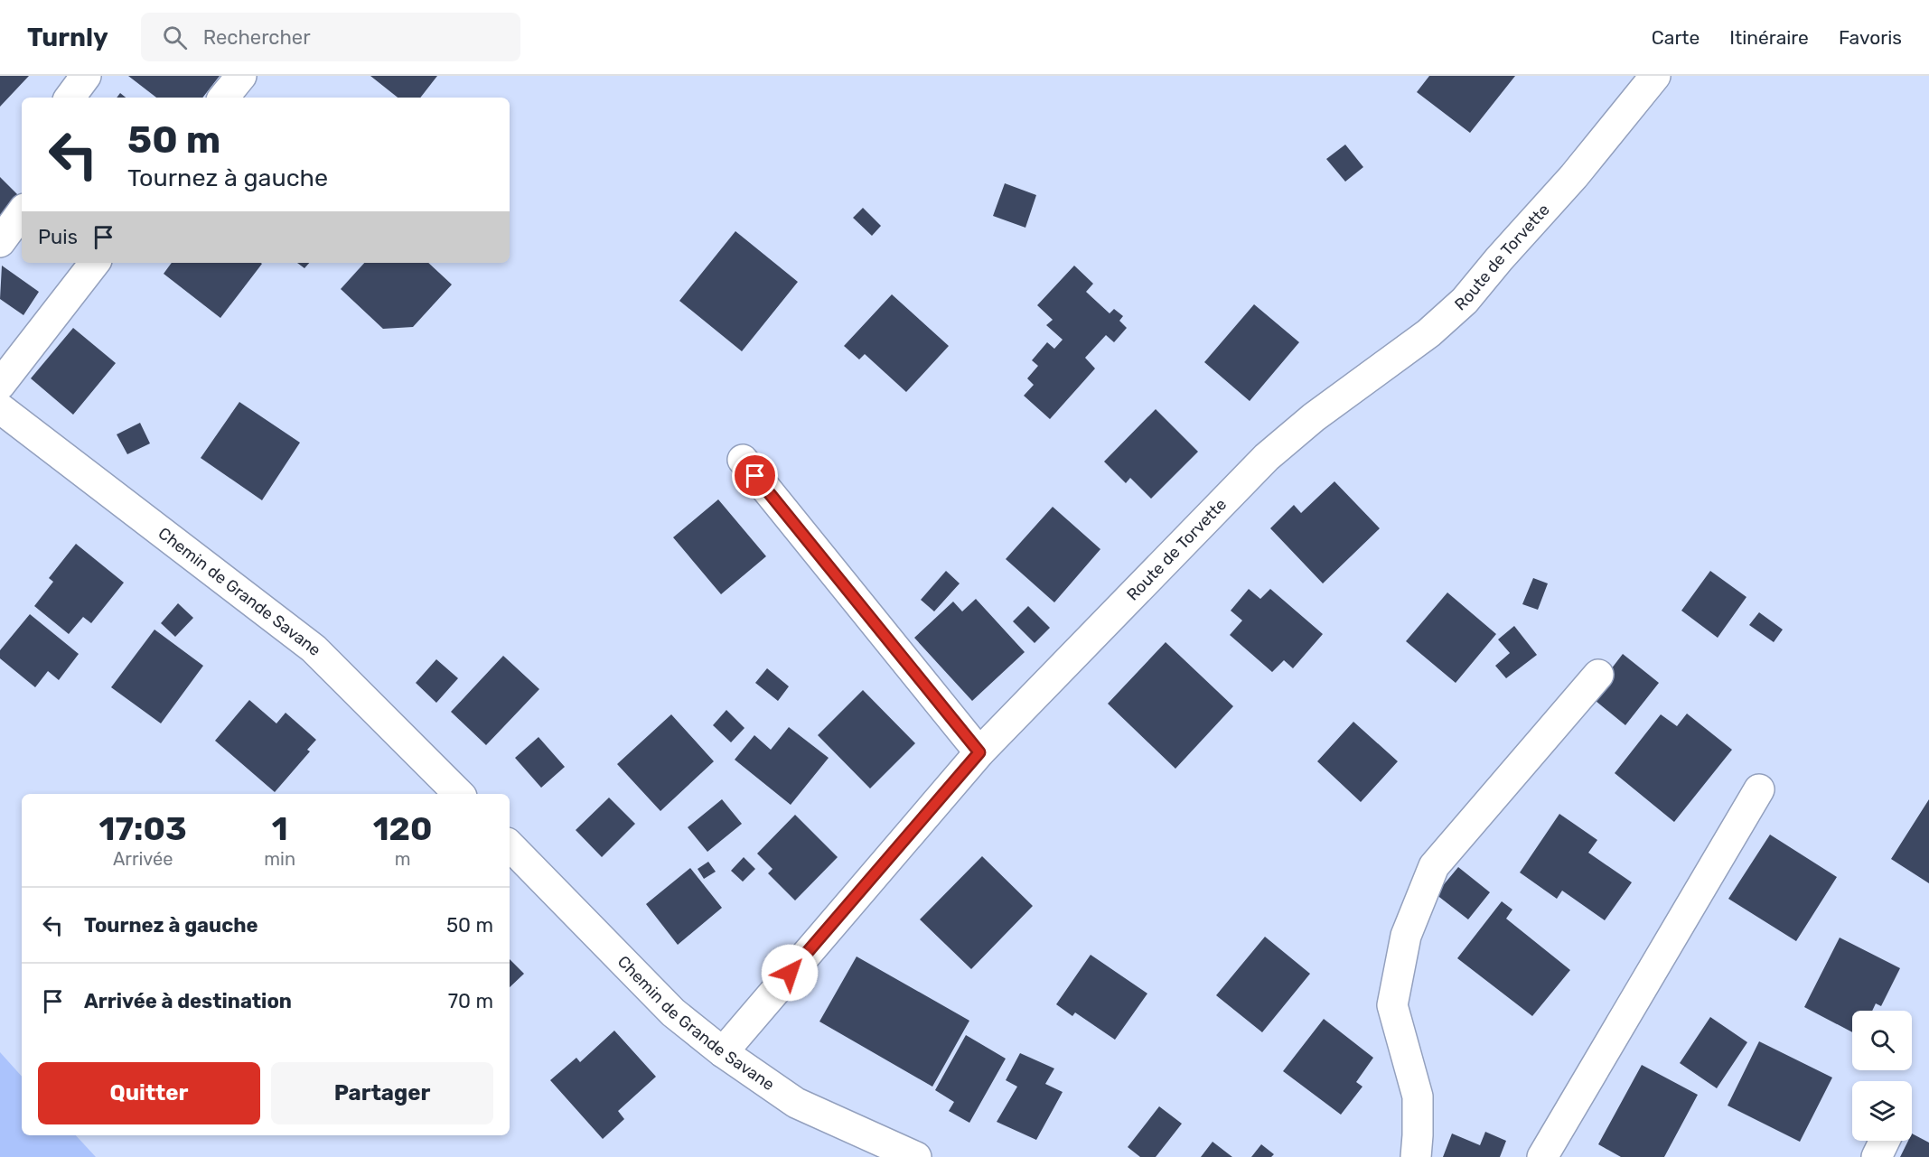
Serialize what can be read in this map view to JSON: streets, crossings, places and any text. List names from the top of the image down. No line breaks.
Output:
{"streets":{"street":["Route de Torvette","Chemin de Grande Savane"]},"crossings":[["Route de Torvette","Chemin de Grande Savane"]],"page":{"header":"Turnly","search":"Rechercher","nav":["Carte","Itinéraire","Favoris"],"turn":["50 m","Tournez à gauche"],"then":"Puis","eta":["17:03","Arrivée","1","min","120","m"],"list":[{"name":"Tournez à gauche","value":"50 m"},{"name":"Arrivée à destination","value":"70 m"}],"buttons":["Quitter","Partager"]}}
